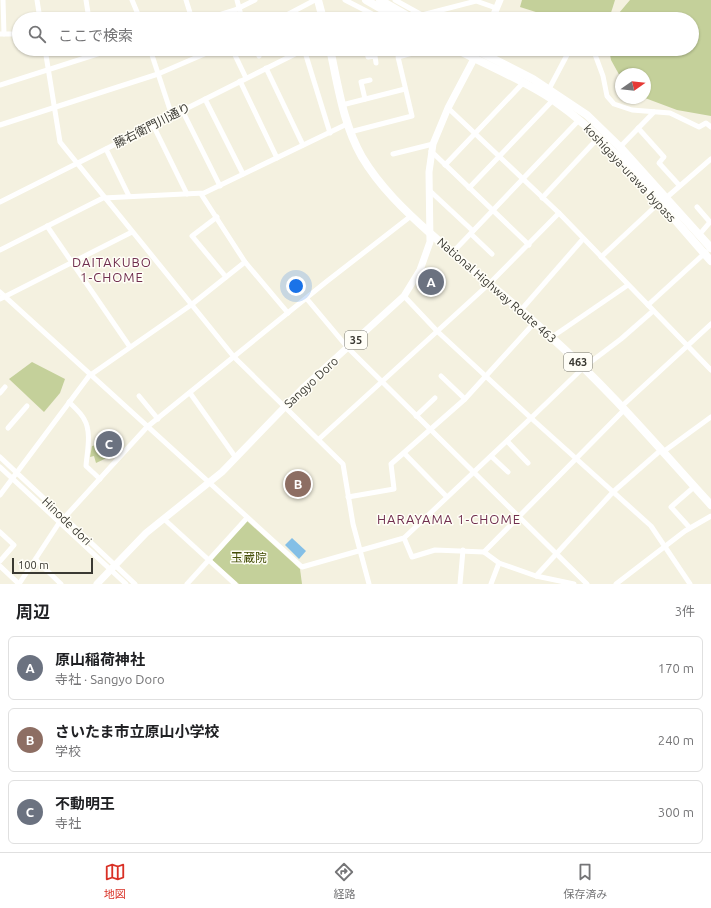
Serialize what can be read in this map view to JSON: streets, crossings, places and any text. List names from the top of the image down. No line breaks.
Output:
{"streets":{"highway":["koshigaya-urawa bypass","National Highway Route 463","463"],"main road":["35","Sangyo Doro"],"street":["藤右衛門川通り","Hinode dori"]},"crossings":[["National Highway Route 463","Sangyo Doro"],["Sangyo Doro","Hinode dori"]],"districts":["DAITAKUBO 1-CHOME","HARAYAMA 1-CHOME"],"parks":["玉蔵院"],"scale_bar":"100 m","north":"right","page":{"search":"ここで検索","pins":["A","C","B"],"scale":"100 m","heading":["周辺","3件"],"list":[{"mark":"A","name":"原山稲荷神社","note":"寺社 · Sangyo Doro","value":"170 m"},{"mark":"B","name":"さいたま市立原山小学校","note":"学校","value":"240 m"},{"mark":"C","name":"不動明王","note":"寺社","value":"300 m"}],"nav":["地図","経路","保存済み"]}}
